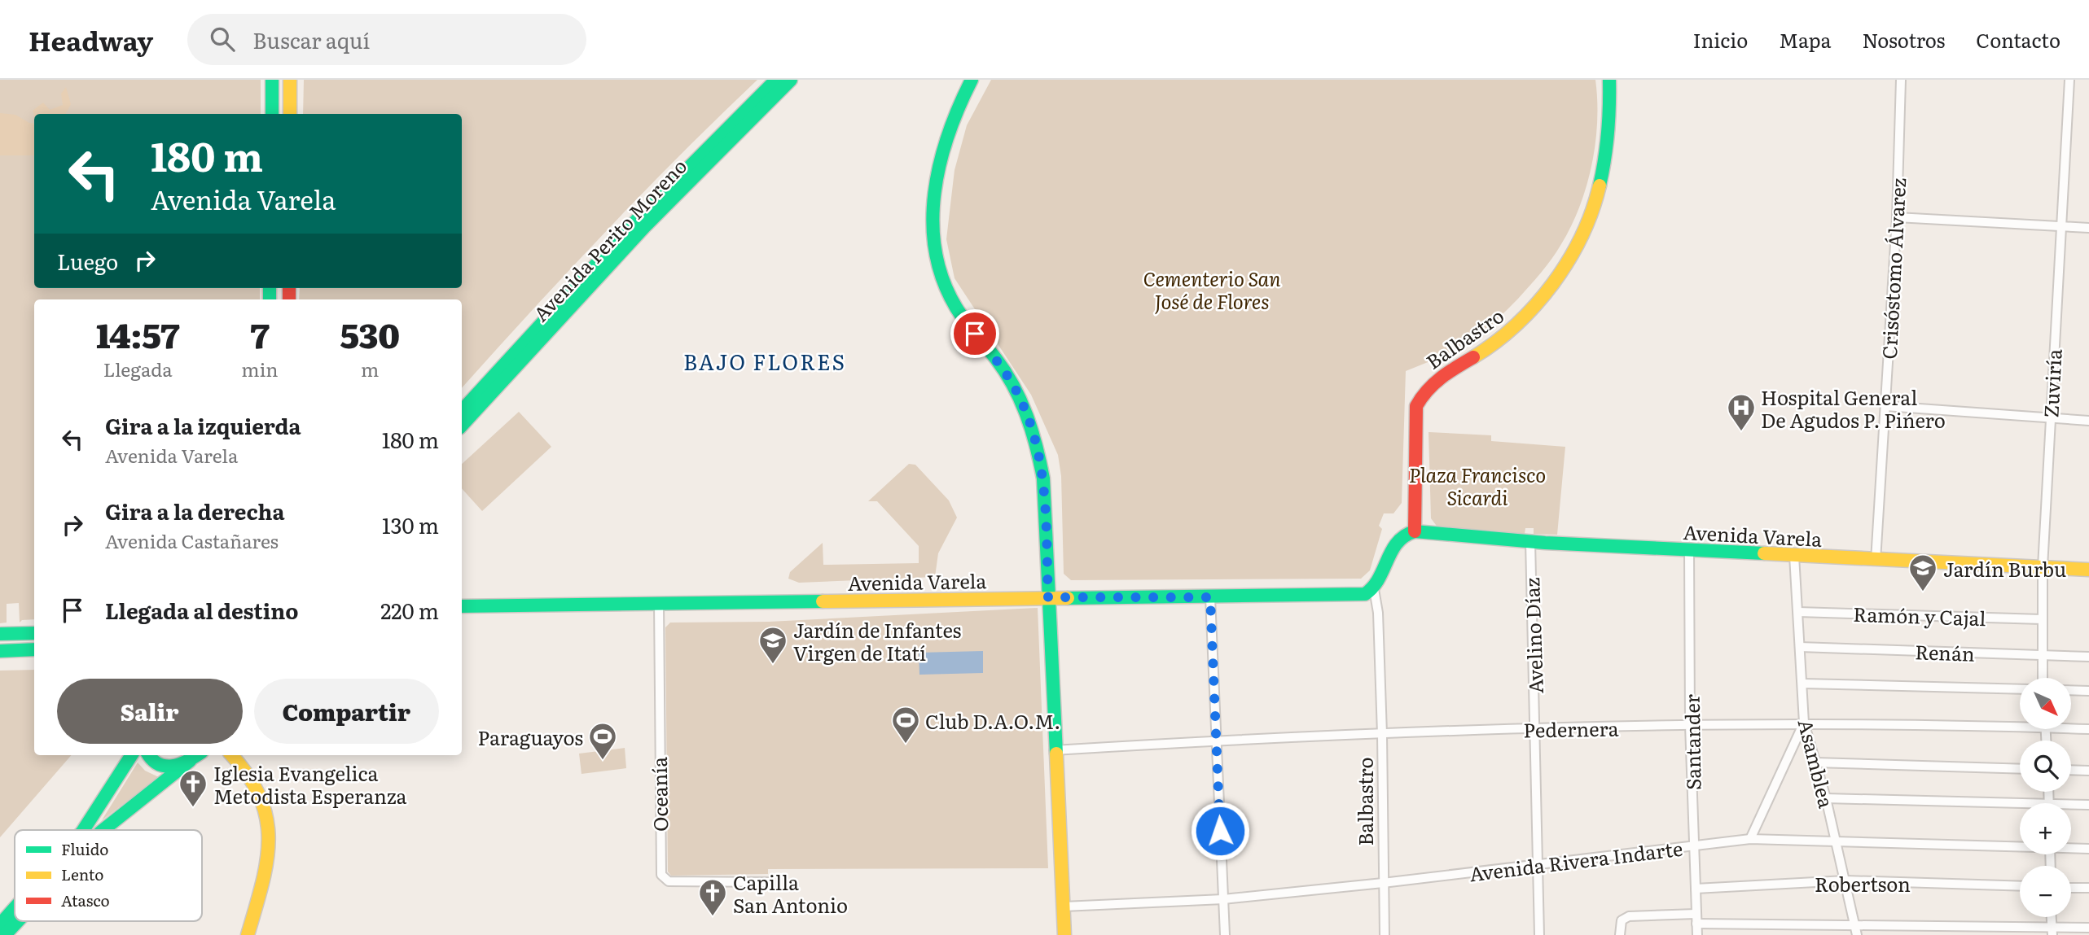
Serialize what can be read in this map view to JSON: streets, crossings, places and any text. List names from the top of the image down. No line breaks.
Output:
{"streets":{"main road":["Avenida Perito Moreno","Balbastro","Avenida Varela"],"street":["Crisóstomo Álvarez","Zuviría","Ramón y Cajal","Avelino Díaz","Renán","Pedernera","Santander","Asamblea","Oceanía","Avenida Rivera Indarte","Robertson"]},"crossings":[["Crisóstomo Álvarez","Avenida Varela"],["Balbastro","Avenida Varela"],["Balbastro","Pedernera"],["Balbastro","Avenida Rivera Indarte"],["Zuviría","Avenida Varela"],["Zuviría","Ramón y Cajal"],["Zuviría","Renán"],["Avenida Varela","Avelino Díaz"],["Avenida Varela","Santander"],["Avenida Varela","Asamblea"],["Avenida Varela","Oceanía"],["Ramón y Cajal","Asamblea"],["Avelino Díaz","Pedernera"],["Avelino Díaz","Avenida Rivera Indarte"],["Renán","Asamblea"],["Pedernera","Santander"],["Pedernera","Asamblea"],["Santander","Avenida Rivera Indarte"],["Santander","Robertson"],["Asamblea","Avenida Rivera Indarte"],["Asamblea","Robertson"]],"districts":["BAJO FLORES"],"parks":["Cementerio San José de Flores","Plaza Francisco Sicardi"],"places":{"hospital":["Hospital General De Agudos P. Pińero"],"school or university":["Jardín Burbu","Jardín de Infantes Virgen de Itatí"],"sports":["Club D.A.O.M.","Paraguayos"],"church":["Iglesia Evangelica Metodista Esperanza","Capilla San Antonio"]},"legend":["Fluido","Lento","Atasco"],"north":"bottom right","page":{"header":"Headway","search":"Buscar aquí","nav":["Inicio","Mapa","Nosotros","Contacto"],"turn":["180 m","Avenida Varela"],"then":"Luego","eta":["14:57","Llegada","7","min","530","m"],"list":[{"name":"Gira a la izquierda","note":"Avenida Varela","value":"180 m"},{"name":"Gira a la derecha","note":"Avenida Castañares","value":"130 m"},{"name":"Llegada al destino","value":"220 m"}],"buttons":["Salir","Compartir"],"map_buttons":["+","−"]}}
